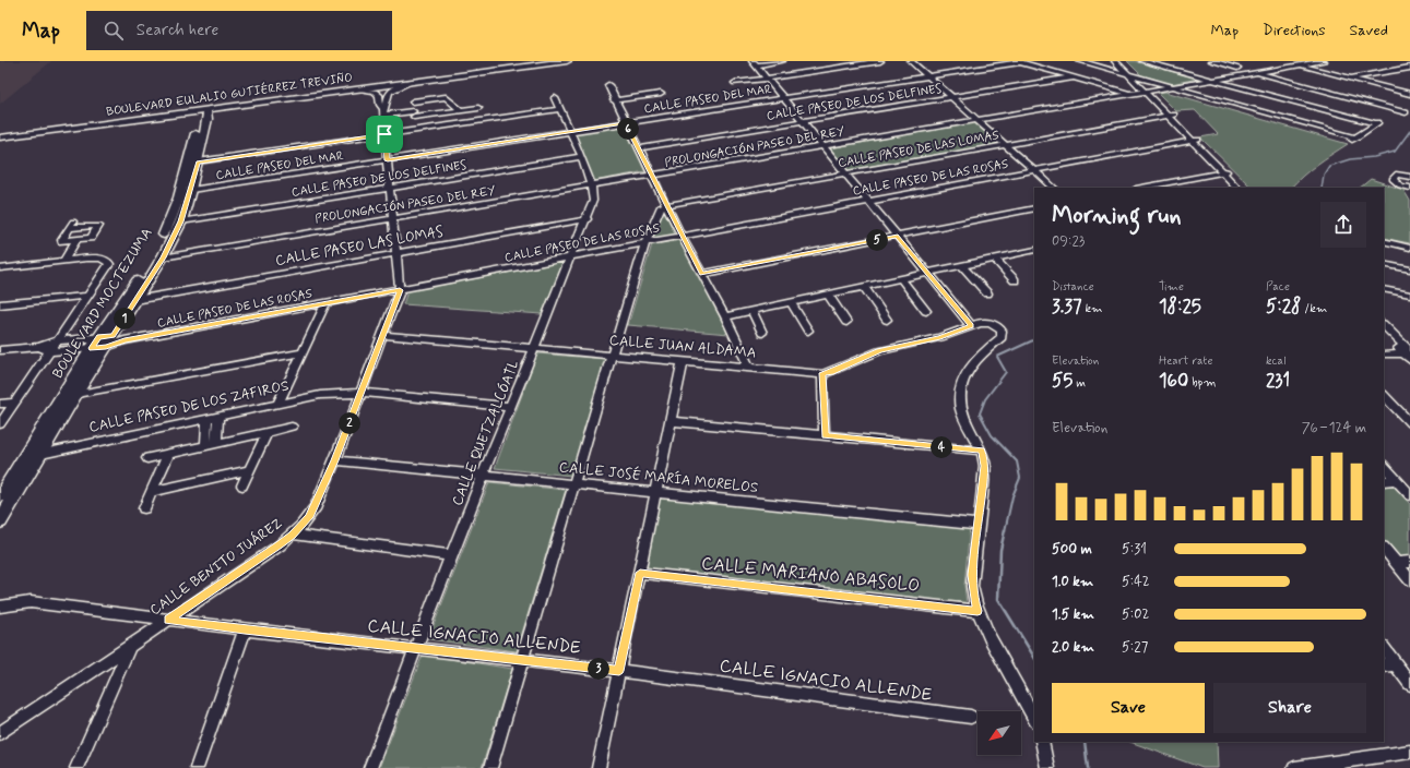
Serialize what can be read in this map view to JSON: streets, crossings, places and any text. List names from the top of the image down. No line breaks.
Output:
{"streets":{"main road":["BOULEVARD EULALIO GUTIÉRREZ TREVIÑO","BOULEVARD MOCTEZUMA"],"street":["CALLE PASEO DEL MAR","CALLE PASEO DE LOS DELFINES","PROLONGACIÓN PASEO DEL REY","CALLE PASEO DE LAS LOMAS","CALLE PASEO DE LAS ROSAS","CALLE PASEO LAS LOMAS","CALLE JUAN ALDAMA","CALLE PASEO DE LOS ZAFIROS","CALLE QUETZALCÓATL","CALLE JOSÉ MARÍA MORELOS","CALLE BENITO JUÁREZ","CALLE MARIANO ABASOLO","CALLE IGNACIO ALLENDE"]},"crossings":[["BOULEVARD EULALIO GUTIÉRREZ TREVIÑO","BOULEVARD MOCTEZUMA"],["CALLE PASEO DEL MAR","BOULEVARD MOCTEZUMA"],["CALLE PASEO DEL MAR","CALLE QUETZALCÓATL"],["CALLE PASEO DE LOS DELFINES","BOULEVARD MOCTEZUMA"],["CALLE PASEO DE LOS DELFINES","CALLE QUETZALCÓATL"],["PROLONGACIÓN PASEO DEL REY","BOULEVARD MOCTEZUMA"],["PROLONGACIÓN PASEO DEL REY","CALLE QUETZALCÓATL"],["CALLE PASEO DE LAS ROSAS","BOULEVARD MOCTEZUMA"],["CALLE PASEO DE LAS ROSAS","CALLE QUETZALCÓATL"],["CALLE PASEO DE LAS ROSAS","CALLE BENITO JUÁREZ"],["CALLE PASEO LAS LOMAS","BOULEVARD MOCTEZUMA"],["CALLE PASEO LAS LOMAS","CALLE QUETZALCÓATL"],["BOULEVARD MOCTEZUMA","CALLE PASEO DE LOS ZAFIROS"],["CALLE JUAN ALDAMA","CALLE QUETZALCÓATL"],["CALLE JUAN ALDAMA","CALLE BENITO JUÁREZ"],["CALLE PASEO DE LOS ZAFIROS","CALLE QUETZALCÓATL"],["CALLE PASEO DE LOS ZAFIROS","CALLE BENITO JUÁREZ"],["CALLE QUETZALCÓATL","CALLE JOSÉ MARÍA MORELOS"],["CALLE QUETZALCÓATL","CALLE IGNACIO ALLENDE"],["CALLE JOSÉ MARÍA MORELOS","CALLE BENITO JUÁREZ"],["CALLE BENITO JUÁREZ","CALLE IGNACIO ALLENDE"]],"north":"bottom left","page":{"header":"Map","search":"Search here","nav":["Map","Directions","Saved"],"pins":["6","5","1","2","4","3"],"heading":["Morning run","09:23"],"stats":[["Distance","3.37 km"],["Time","18:25"],["Pace","5:28 /km"],["Elevation","55 m"],["Heart rate","160 bpm"],["kcal","231"]],"chart":["Elevation","76–124 m"],"list":[{"name":"500 m","note":"5:31"},{"name":"1.0 km","note":"5:42"},{"name":"1.5 km","note":"5:02"},{"name":"2.0 km","note":"5:27"}],"buttons":["Save","Share"]}}
